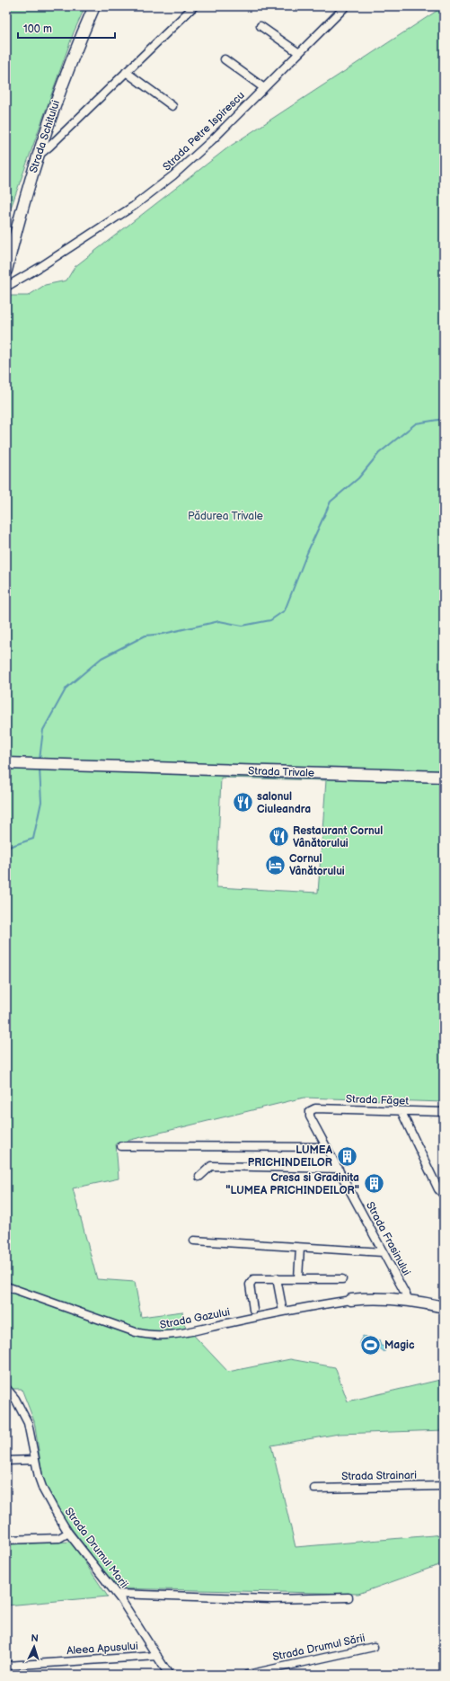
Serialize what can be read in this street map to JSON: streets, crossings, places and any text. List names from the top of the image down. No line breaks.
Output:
{"streets":{"main road":["Strada Schitului","Strada Trivale"],"street":["Strada Petre Ispirescu","Strada Făget","Strada Frasinului","Strada Gazului","Strada Strainari","Strada Drumul Morii","Strada Drumul Sării","Aleea Apusului"]},"crossings":[["Strada Făget","Strada Frasinului"],["Strada Drumul Morii","Aleea Apusului"]],"parks":["Pădurea Trivale"],"places":{"restaurant":["salonul Ciuleandra","Restaurant Cornul Vânătorului"],"hotel":["Cornul Vânătorului"],"building":["LUMEA PRICHINDEILOR","Cresa si Gradinita \"LUMEA PRICHINDEILOR\""],"sports":["Magic"]},"scale_bar":"100 m","north":"top"}
